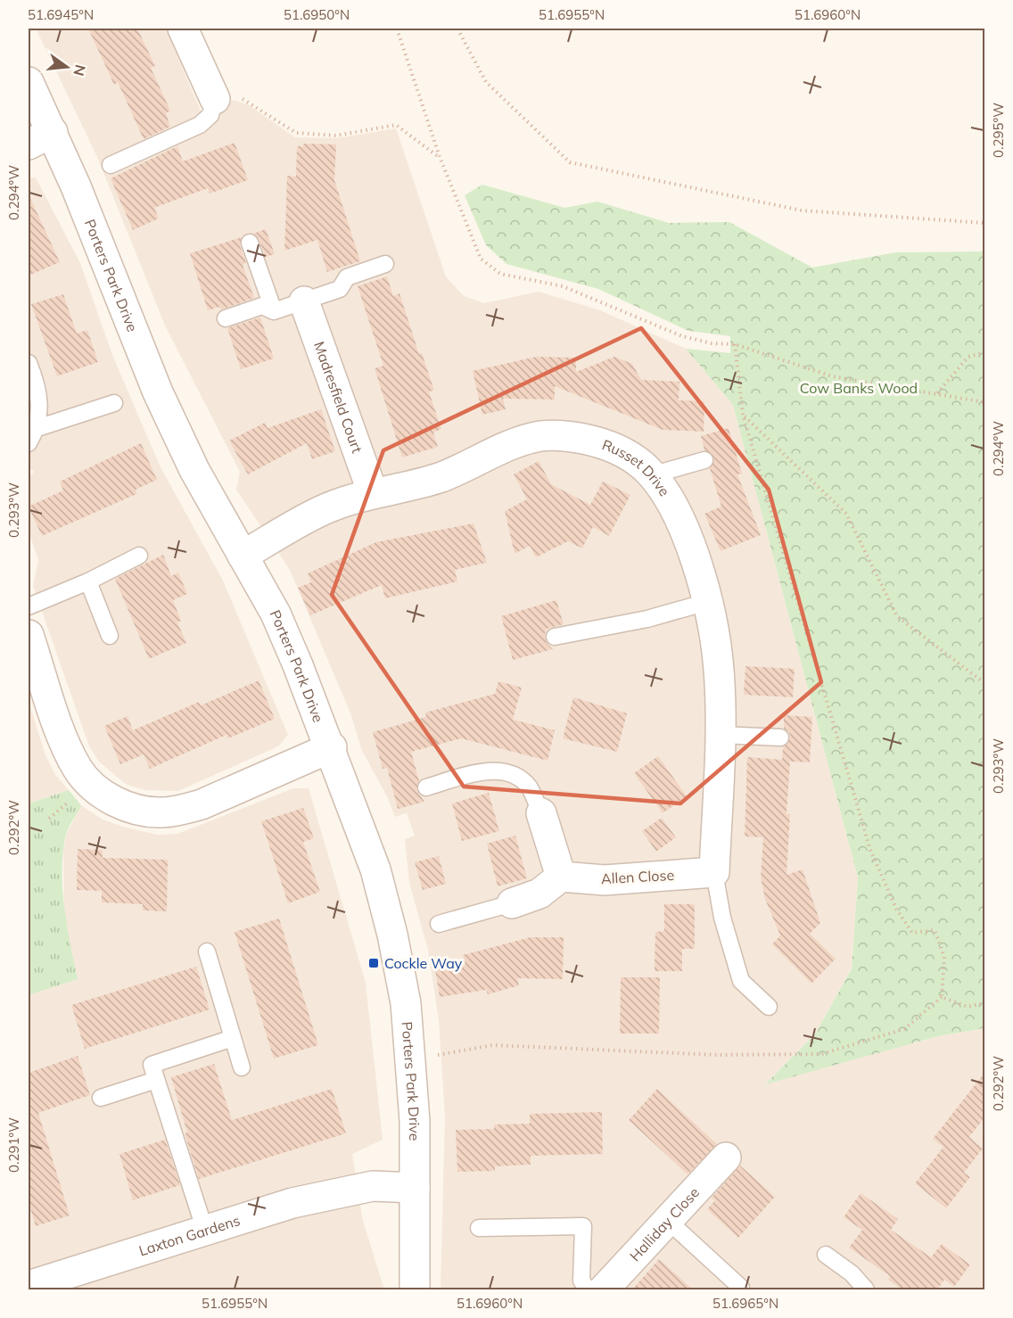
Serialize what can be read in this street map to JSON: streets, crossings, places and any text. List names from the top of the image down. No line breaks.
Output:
{"streets":{"street":["Porters Park Drive","Madresfield Court","Russet Drive","Allen Close","Halliday Close","Laxton Gardens"]},"crossings":[["Porters Park Drive","Russet Drive"],["Porters Park Drive","Laxton Gardens"],["Madresfield Court","Russet Drive"],["Russet Drive","Allen Close"]],"parks":["Cow Banks Wood"],"places":{"transit":["Cockle Way"]},"north":"right","coordinates":["51.6945°N","51.6950°N","51.6955°N","51.6960°N","0.295°W","0.294°W","0.293°W","0.292°W","0.291°W","51.6965°N"]}
